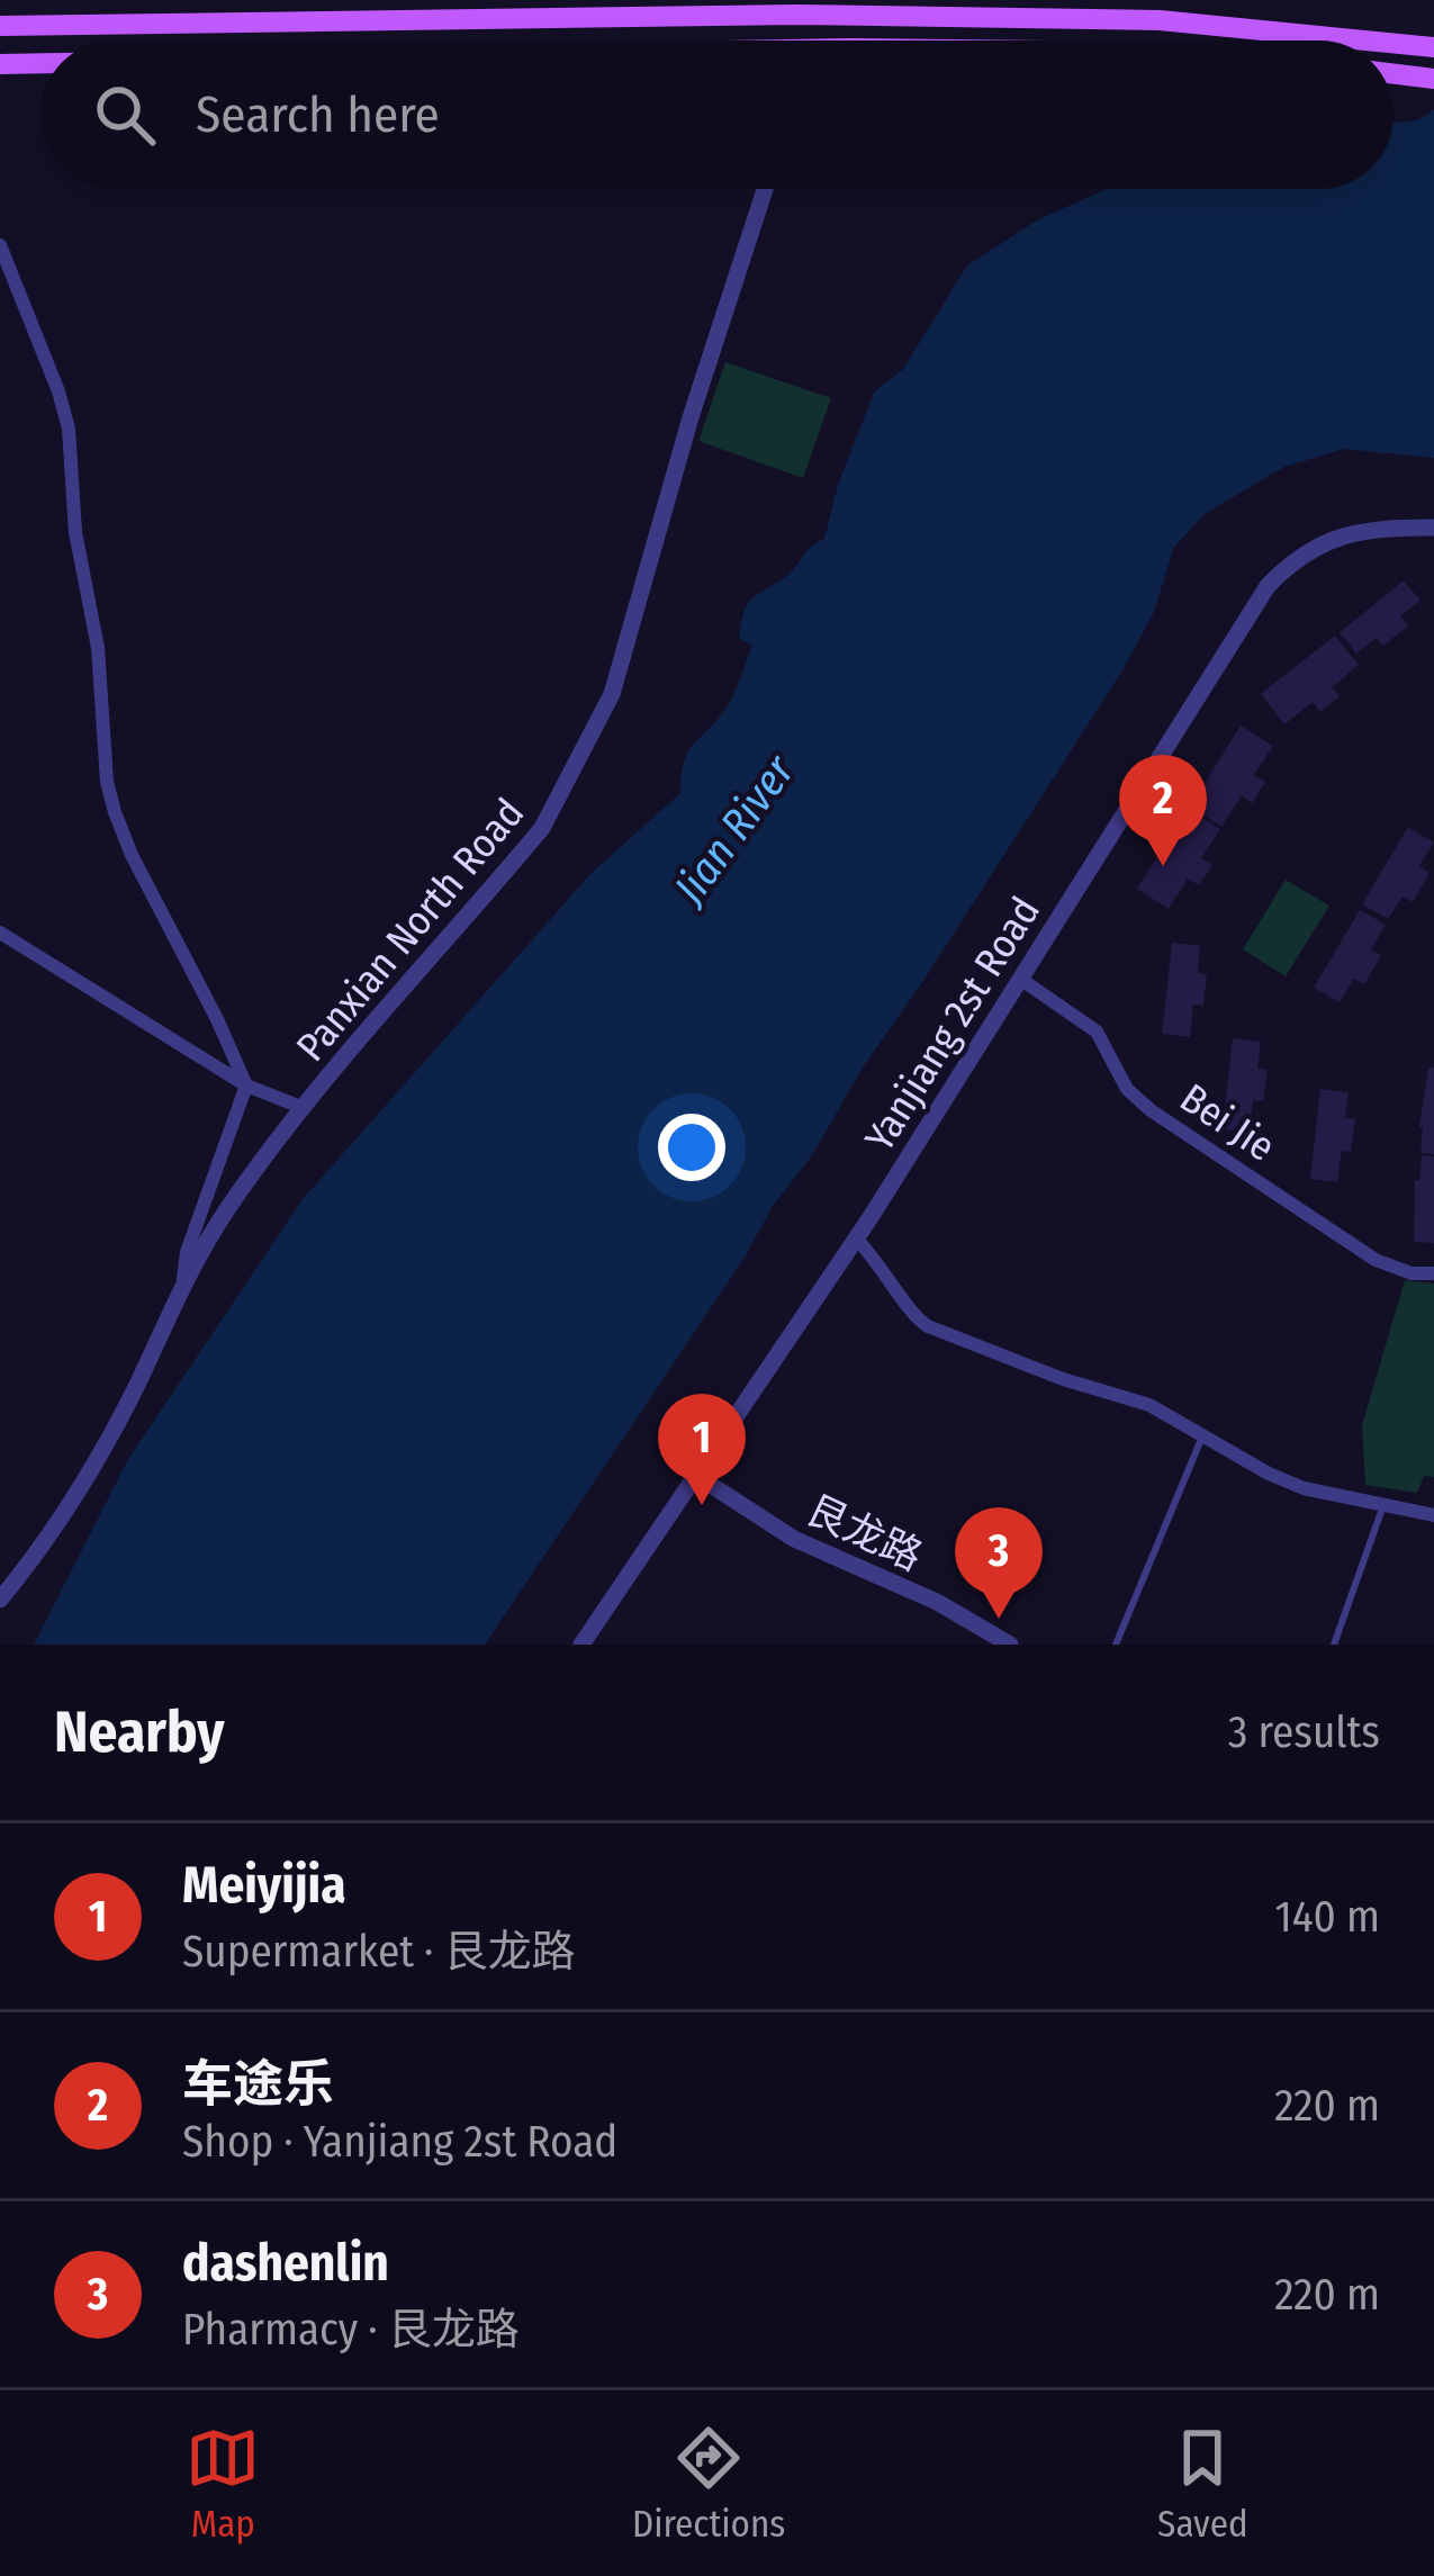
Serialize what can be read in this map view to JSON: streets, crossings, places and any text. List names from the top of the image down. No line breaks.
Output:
{"streets":{"street":["Panxian North Road","Yanjiang 2st Road","Bei Jie","艮龙路"]},"crossings":[["Yanjiang 2st Road","Bei Jie"],["Yanjiang 2st Road","艮龙路"]],"water":["Jian River"],"page":{"search":"Search here","pins":["2","1","3"],"heading":["Nearby","3 results"],"list":[{"mark":"1","name":"Meiyijia","note":"Supermarket · 艮龙路","value":"140 m"},{"mark":"2","name":"车途乐","note":"Shop · Yanjiang 2st Road","value":"220 m"},{"mark":"3","name":"dashenlin","note":"Pharmacy · 艮龙路","value":"220 m"}],"nav":["Map","Directions","Saved"]}}
